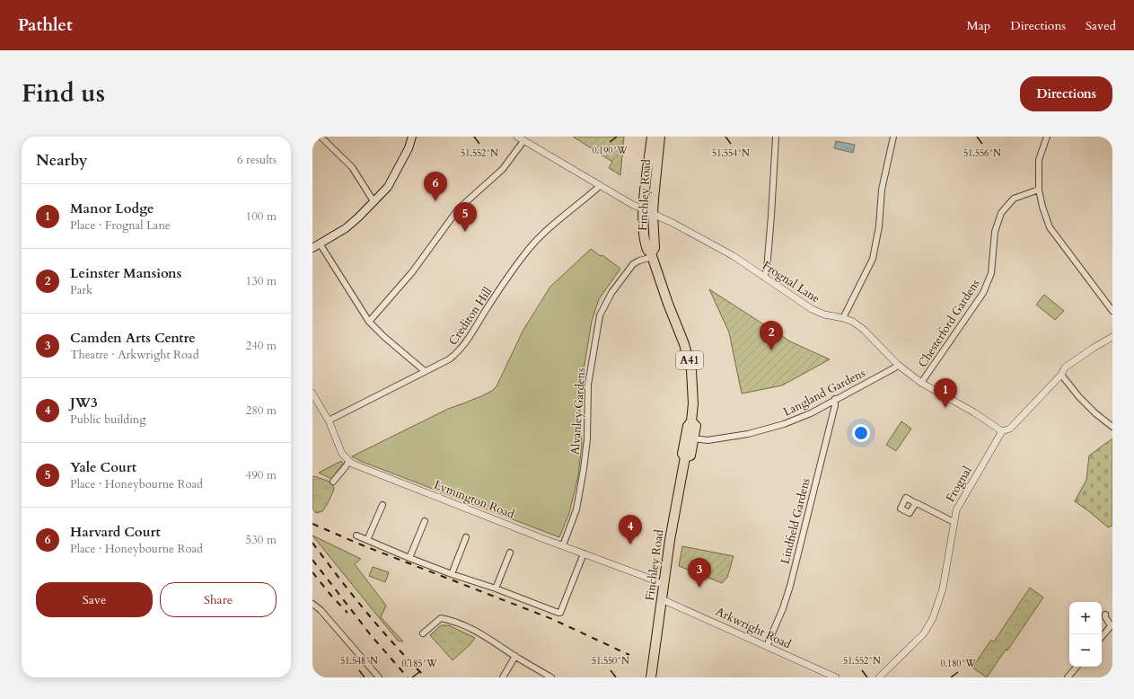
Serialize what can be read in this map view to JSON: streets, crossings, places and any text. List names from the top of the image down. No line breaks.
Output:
{"streets":{"highway":["Finchley Road","A41"],"street":["Frognal Lane","Crediton Hill","Chesterford Gardens","Langland Gardens","Alvanley Gardens","Frognal","Lymington Road","Lindfield Gardens","Arkwright Road"]},"crossings":[["Finchley Road","Frognal Lane"],["Finchley Road","Langland Gardens"],["Finchley Road","Alvanley Gardens"],["Finchley Road","Lymington Road"],["Finchley Road","Arkwright Road"],["Frognal Lane","Crediton Hill"],["Frognal Lane","Chesterford Gardens"],["Frognal Lane","Langland Gardens"],["Frognal Lane","Frognal"],["Crediton Hill","Lymington Road"],["Langland Gardens","Lindfield Gardens"],["Alvanley Gardens","Lymington Road"],["Lindfield Gardens","Arkwright Road"]],"page":{"header":"Pathlet","nav":["Map","Directions","Saved"],"title":"Find us","buttons":["Directions",["Save","Share"]],"heading":["Nearby","6 results"],"pins":["6","5","2","1","4","3"],"list":[{"mark":"1","name":"Manor Lodge","note":"Place · Frognal Lane","value":"100 m"},{"mark":"2","name":"Leinster Mansions","note":"Park","value":"130 m"},{"mark":"3","name":"Camden Arts Centre","note":"Theatre · Arkwright Road","value":"240 m"},{"mark":"4","name":"JW3","note":"Public building","value":"280 m"},{"mark":"5","name":"Yale Court","note":"Place · Honeybourne Road","value":"490 m"},{"mark":"6","name":"Harvard Court","note":"Place · Honeybourne Road","value":"530 m"}],"map_buttons":["+","−"]},"coordinates":["0.190°W","51.552°N","51.554°N","51.556°N","51.548°N","51.550°N","0.185°W","0.180°W"]}
